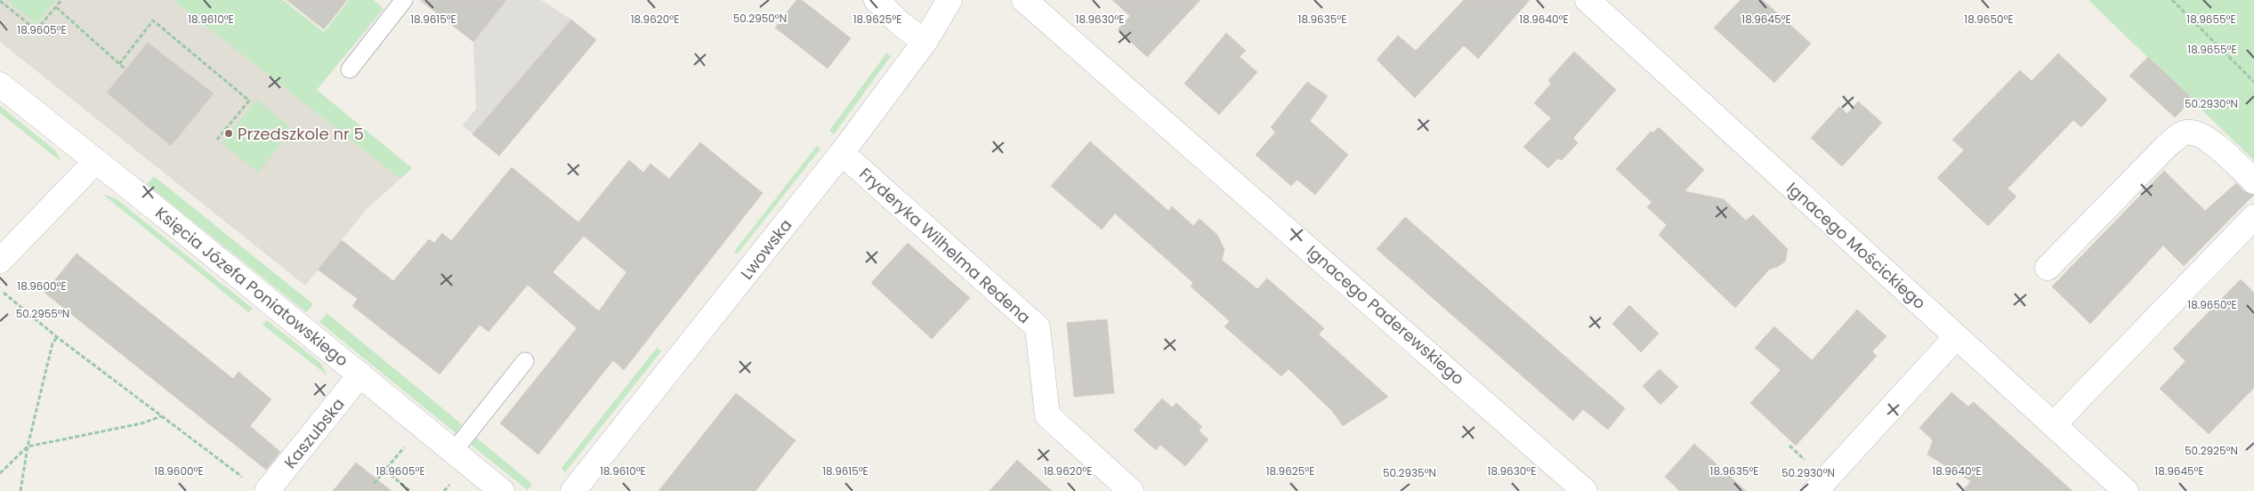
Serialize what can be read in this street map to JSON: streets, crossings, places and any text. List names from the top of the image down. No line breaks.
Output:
{"streets":{"street":["Fryderyka Wilhelma Redena","Ignacego Mościckiego","Lwowska","Księcia Józefa Poniatowskiego","Ignacego Paderewskiego","Kaszubska"]},"crossings":[["Fryderyka Wilhelma Redena","Lwowska"],["Księcia Józefa Poniatowskiego","Kaszubska"]],"places":["Przedszkole nr 5"],"coordinates":["50.2950°N","18.9655°E","18.9610°E","18.9615°E","18.9620°E","18.9625°E","18.9630°E","18.9635°E","18.9640°E","18.9645°E","18.9650°E","18.9605°E","50.2930°N","18.9600°E","50.2955°N","50.2925°N","50.2935°N"]}
